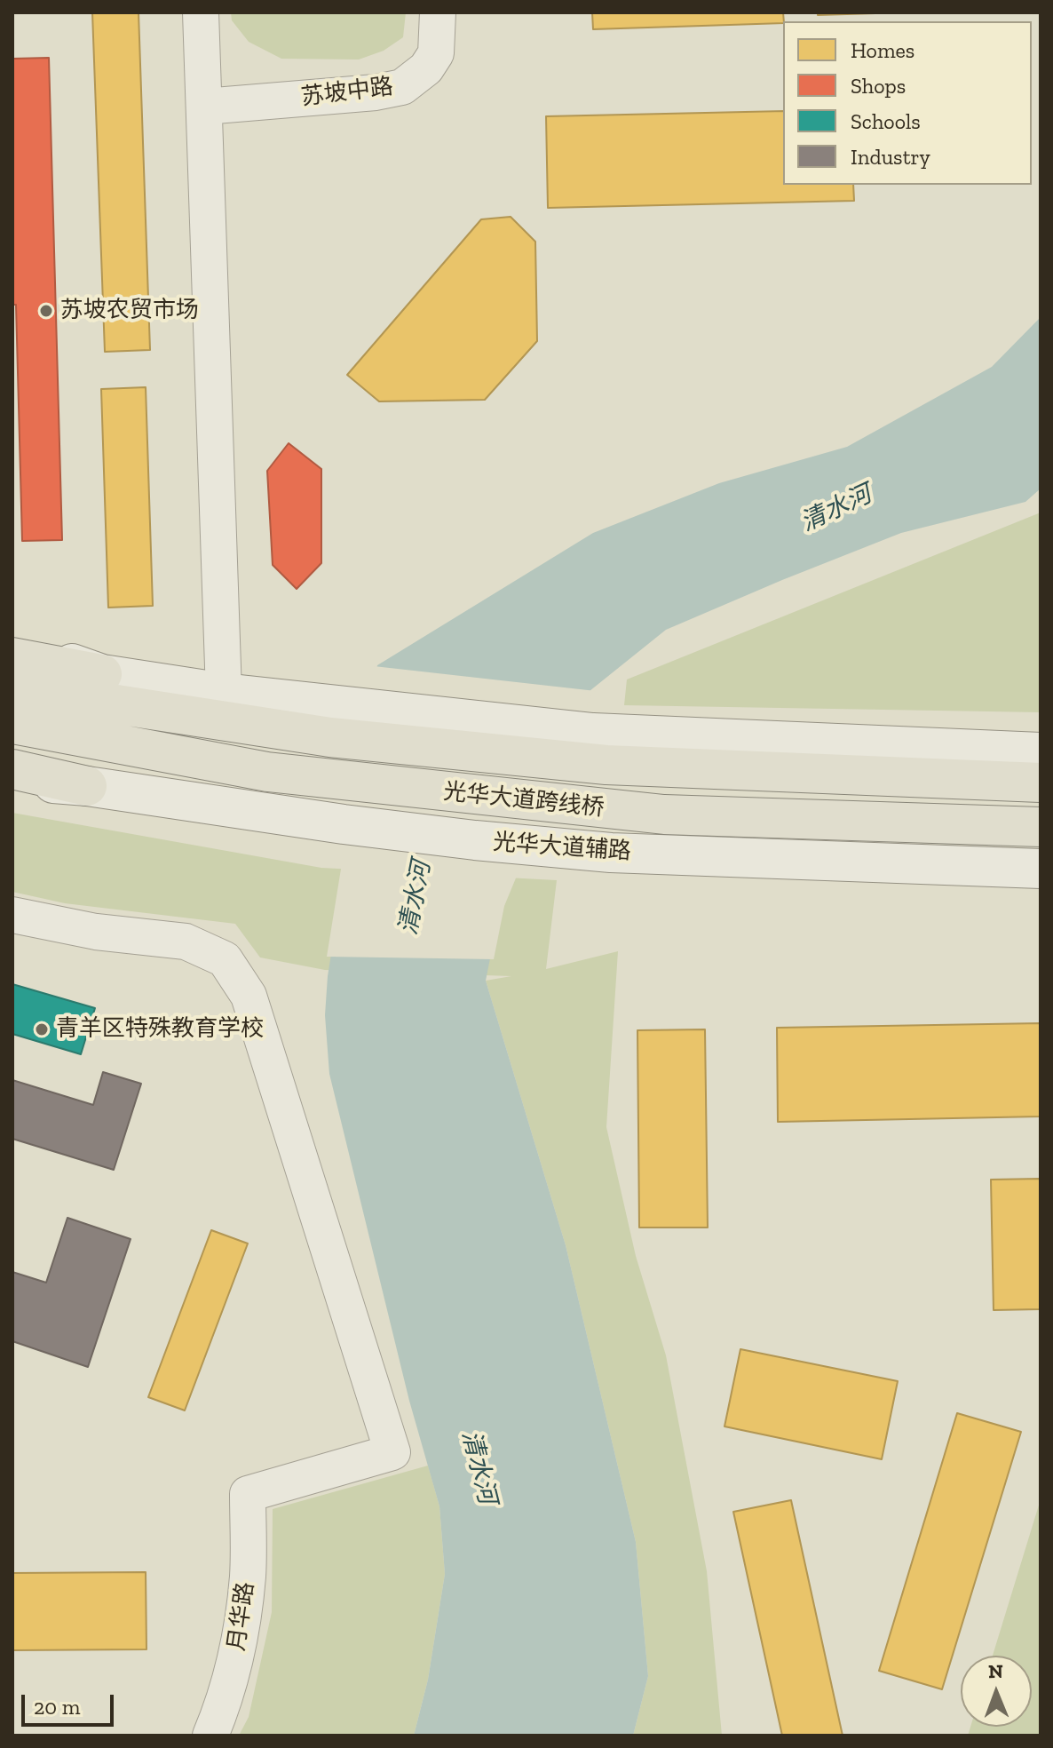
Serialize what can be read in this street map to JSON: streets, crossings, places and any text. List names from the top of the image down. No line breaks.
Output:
{"streets":{"main road":["光华大道跨线桥"],"street":["苏坡中路","光华大道辅路","月华路"]},"water":["清水河"],"places":["苏坡农贸市场","青羊区特殊教育学校"],"legend":["Homes","Shops","Schools","Industry"],"scale_bar":"20 m","north":"top"}
